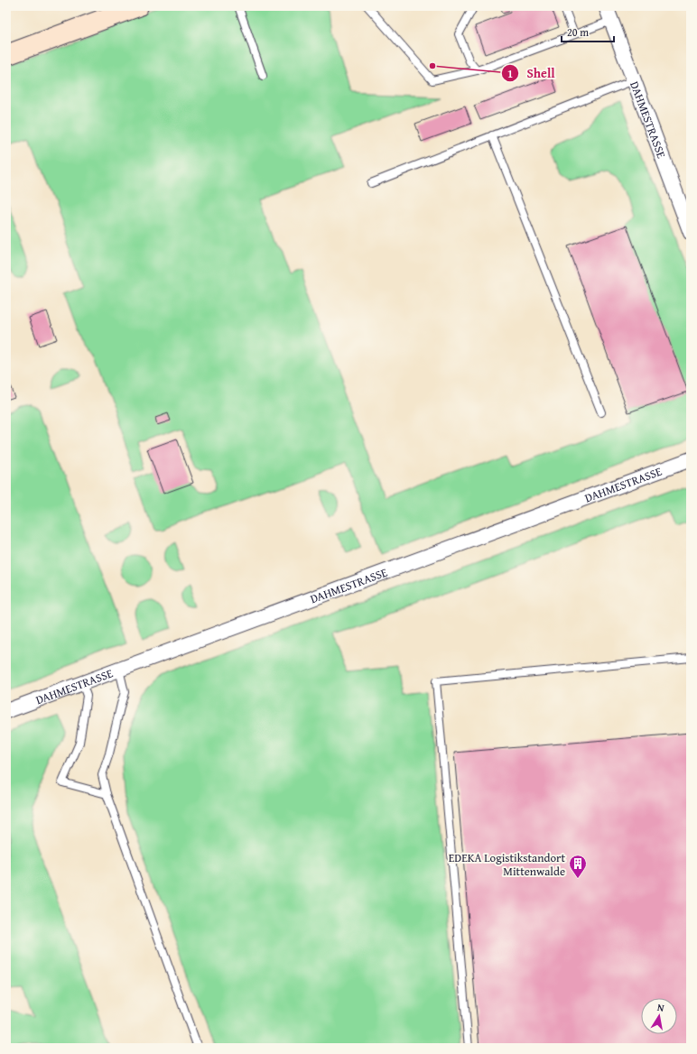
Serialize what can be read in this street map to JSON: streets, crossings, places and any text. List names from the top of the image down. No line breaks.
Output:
{"streets":{"street":["DAHMESTRASSE"]},"places":{"other":["Shell"],"building":["EDEKA Logistikstandort Mittenwalde"]},"scale_bar":"20 m","north":"top"}
